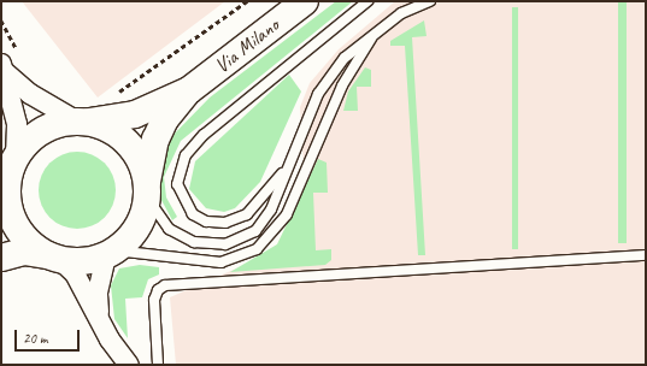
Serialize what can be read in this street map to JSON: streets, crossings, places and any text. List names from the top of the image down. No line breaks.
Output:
{"streets":{"street":["Via Milano"]},"scale_bar":"20 m"}
